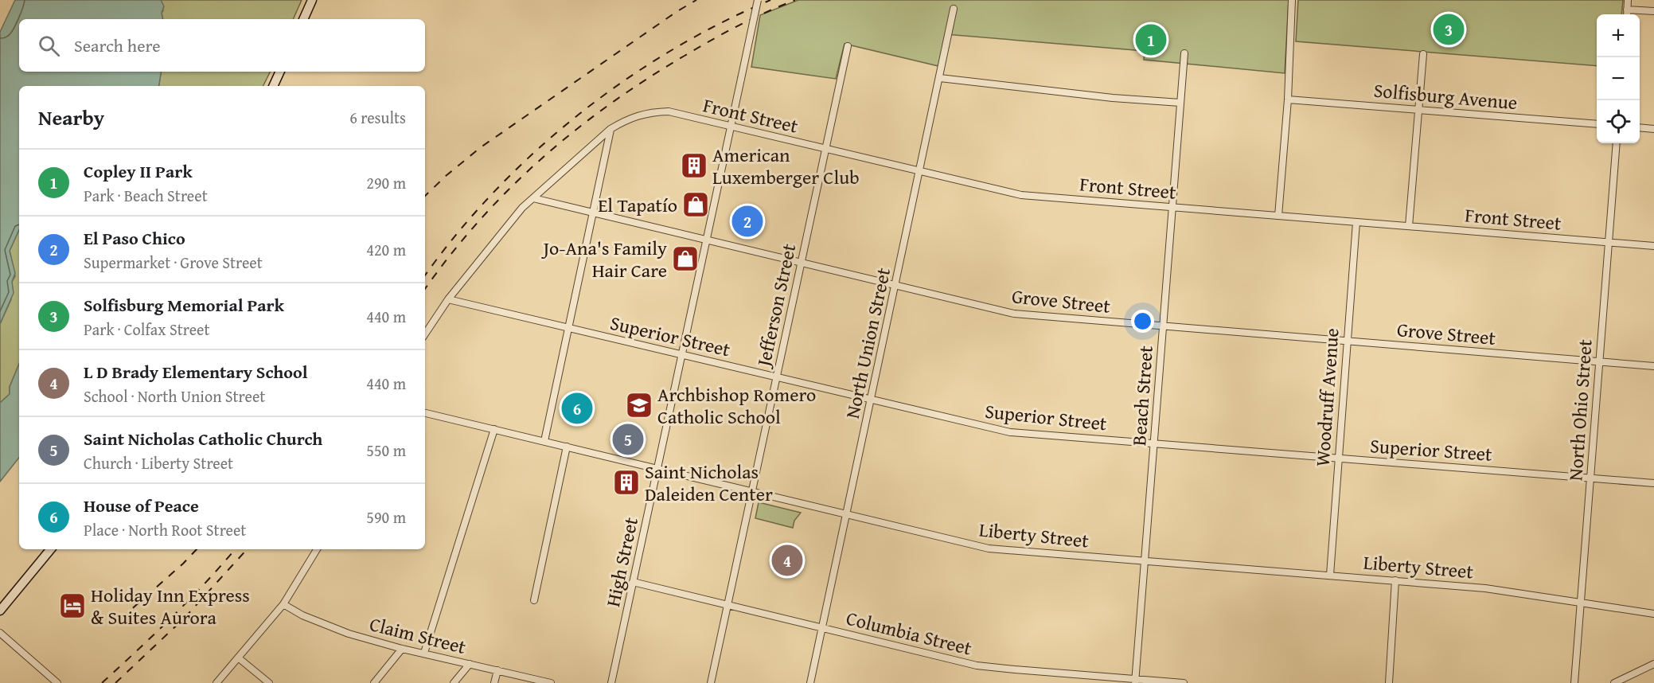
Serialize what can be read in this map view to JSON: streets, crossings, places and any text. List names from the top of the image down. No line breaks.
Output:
{"streets":{"street":["Solfisburg Avenue","Front Street","Grove Street","Jefferson Street","Superior Street","North Union Street","Beach Street","Woodruff Avenue","North Ohio Street","Liberty Street","High Street","Columbia Street","Claim Street"]},"crossings":[["Front Street","Grove Street"],["Front Street","Jefferson Street"],["Front Street","Superior Street"],["Front Street","North Union Street"],["Front Street","Beach Street"],["Front Street","Woodruff Avenue"],["Front Street","North Ohio Street"],["Front Street","High Street"],["Grove Street","Jefferson Street"],["Grove Street","North Union Street"],["Grove Street","Beach Street"],["Grove Street","Woodruff Avenue"],["Grove Street","North Ohio Street"],["Grove Street","High Street"],["Jefferson Street","Superior Street"],["Jefferson Street","Liberty Street"],["Jefferson Street","Columbia Street"],["Superior Street","North Union Street"],["Superior Street","Beach Street"],["Superior Street","Woodruff Avenue"],["Superior Street","North Ohio Street"],["Superior Street","High Street"],["North Union Street","Liberty Street"],["North Union Street","Columbia Street"],["Beach Street","Liberty Street"],["Beach Street","Columbia Street"],["Woodruff Avenue","Liberty Street"],["North Ohio Street","Liberty Street"],["Liberty Street","High Street"],["High Street","Columbia Street"]],"places":{"building":["American Luxemberger Club","Saint Nicholas Daleiden Center"],"shop":["El Tapatío","Jo-Ana's Family Hair Care"],"school or university":["Archbishop Romero Catholic School"],"hotel":["Holiday Inn Express & Suites Aurora"]},"page":{"pins":["3","1","2","6","5","4"],"map_buttons":["+","−"],"search":"Search here","heading":["Nearby","6 results"],"list":[{"mark":"1","name":"Copley II Park","note":"Park · Beach Street","value":"290 m"},{"mark":"2","name":"El Paso Chico","note":"Supermarket · Grove Street","value":"420 m"},{"mark":"3","name":"Solfisburg Memorial Park","note":"Park · Colfax Street","value":"440 m"},{"mark":"4","name":"L D Brady Elementary School","note":"School · North Union Street","value":"440 m"},{"mark":"5","name":"Saint Nicholas Catholic Church","note":"Church · Liberty Street","value":"550 m"},{"mark":"6","name":"House of Peace","note":"Place · North Root Street","value":"590 m"}]}}
